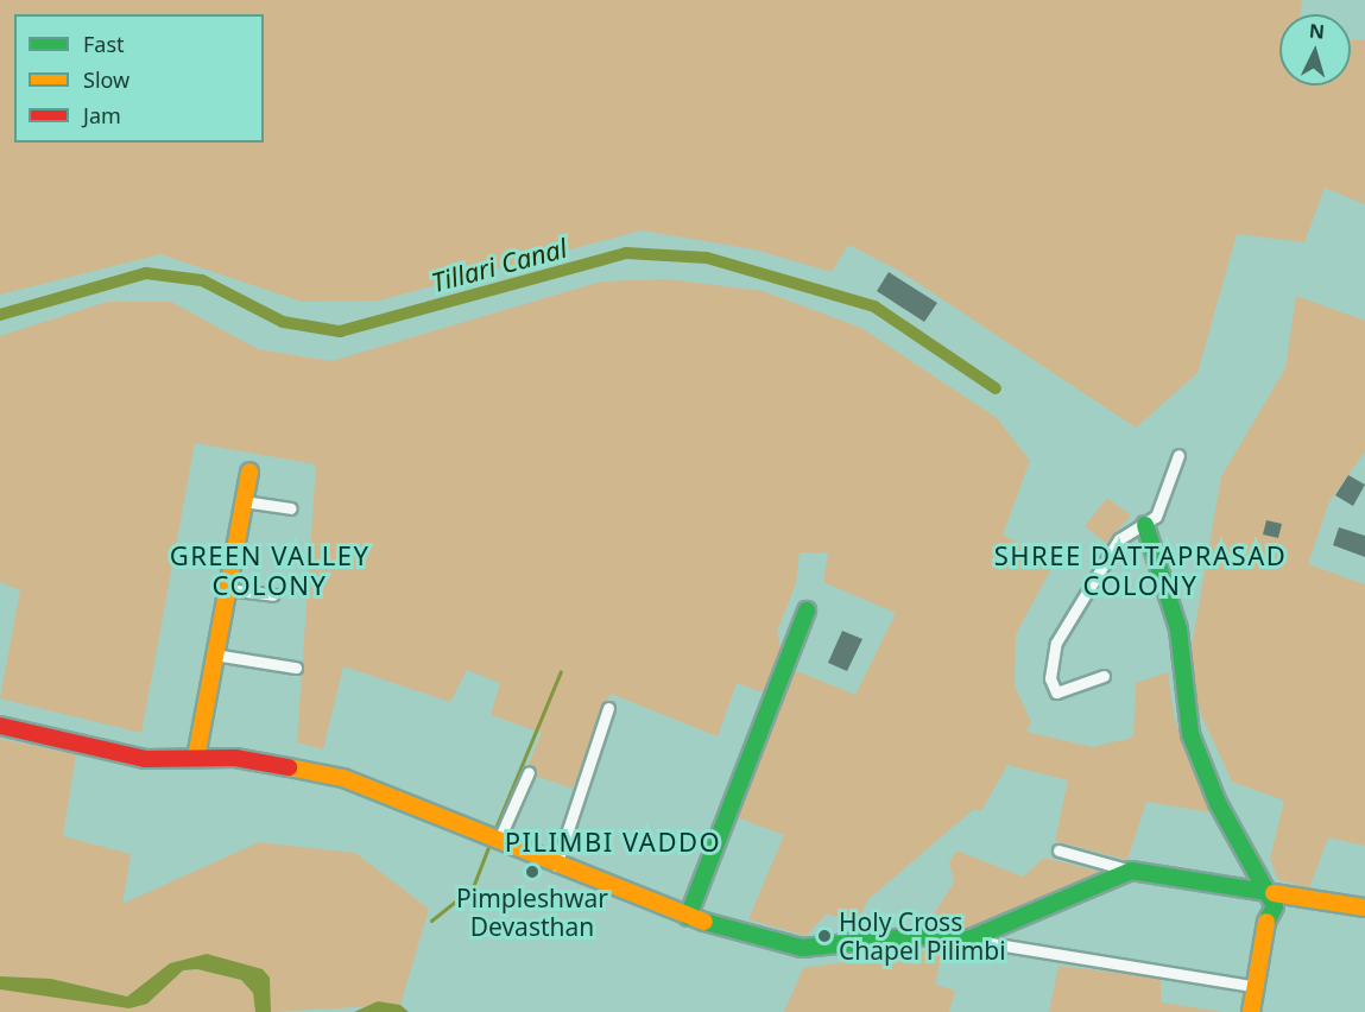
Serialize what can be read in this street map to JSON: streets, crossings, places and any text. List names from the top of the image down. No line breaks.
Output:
{"districts":["GREEN VALLEY COLONY","SHREE DATTAPRASAD COLONY","PILIMBI VADDO"],"water":["Tillari Canal"],"places":["Pimpleshwar Devasthan","Holy Cross Chapel Pilimbi"],"legend":["Fast","Slow","Jam"],"north":"top"}
